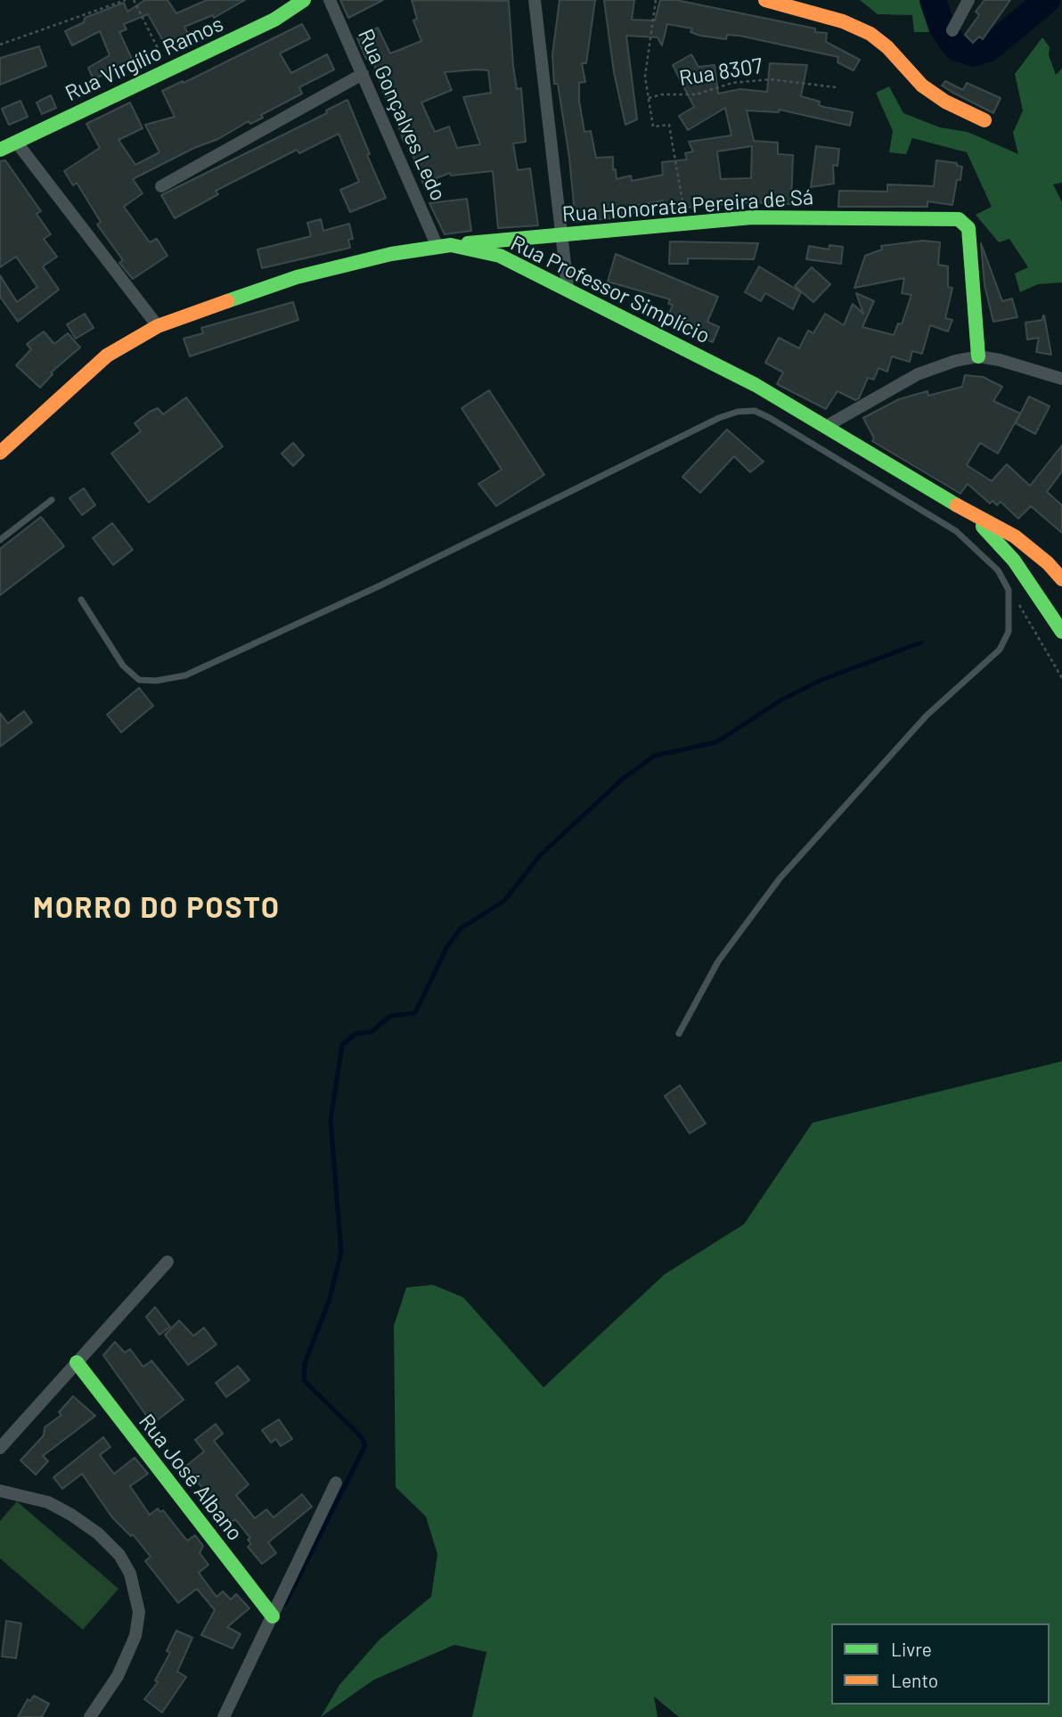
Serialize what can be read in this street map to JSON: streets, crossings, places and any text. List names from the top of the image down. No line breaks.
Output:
{"streets":{"street":["Rua Virgílio Ramos","Rua Gonçalves Ledo","Rua Honorata Pereira de Sá","Rua Professor Simplício","Rua José Albano"],"path":["Rua 8307"]},"crossings":[["Rua Gonçalves Ledo","Rua Honorata Pereira de Sá"],["Rua Gonçalves Ledo","Rua Professor Simplício"],["Rua Honorata Pereira de Sá","Rua Professor Simplício"]],"districts":["MORRO DO POSTO"],"legend":["Livre","Lento"]}
